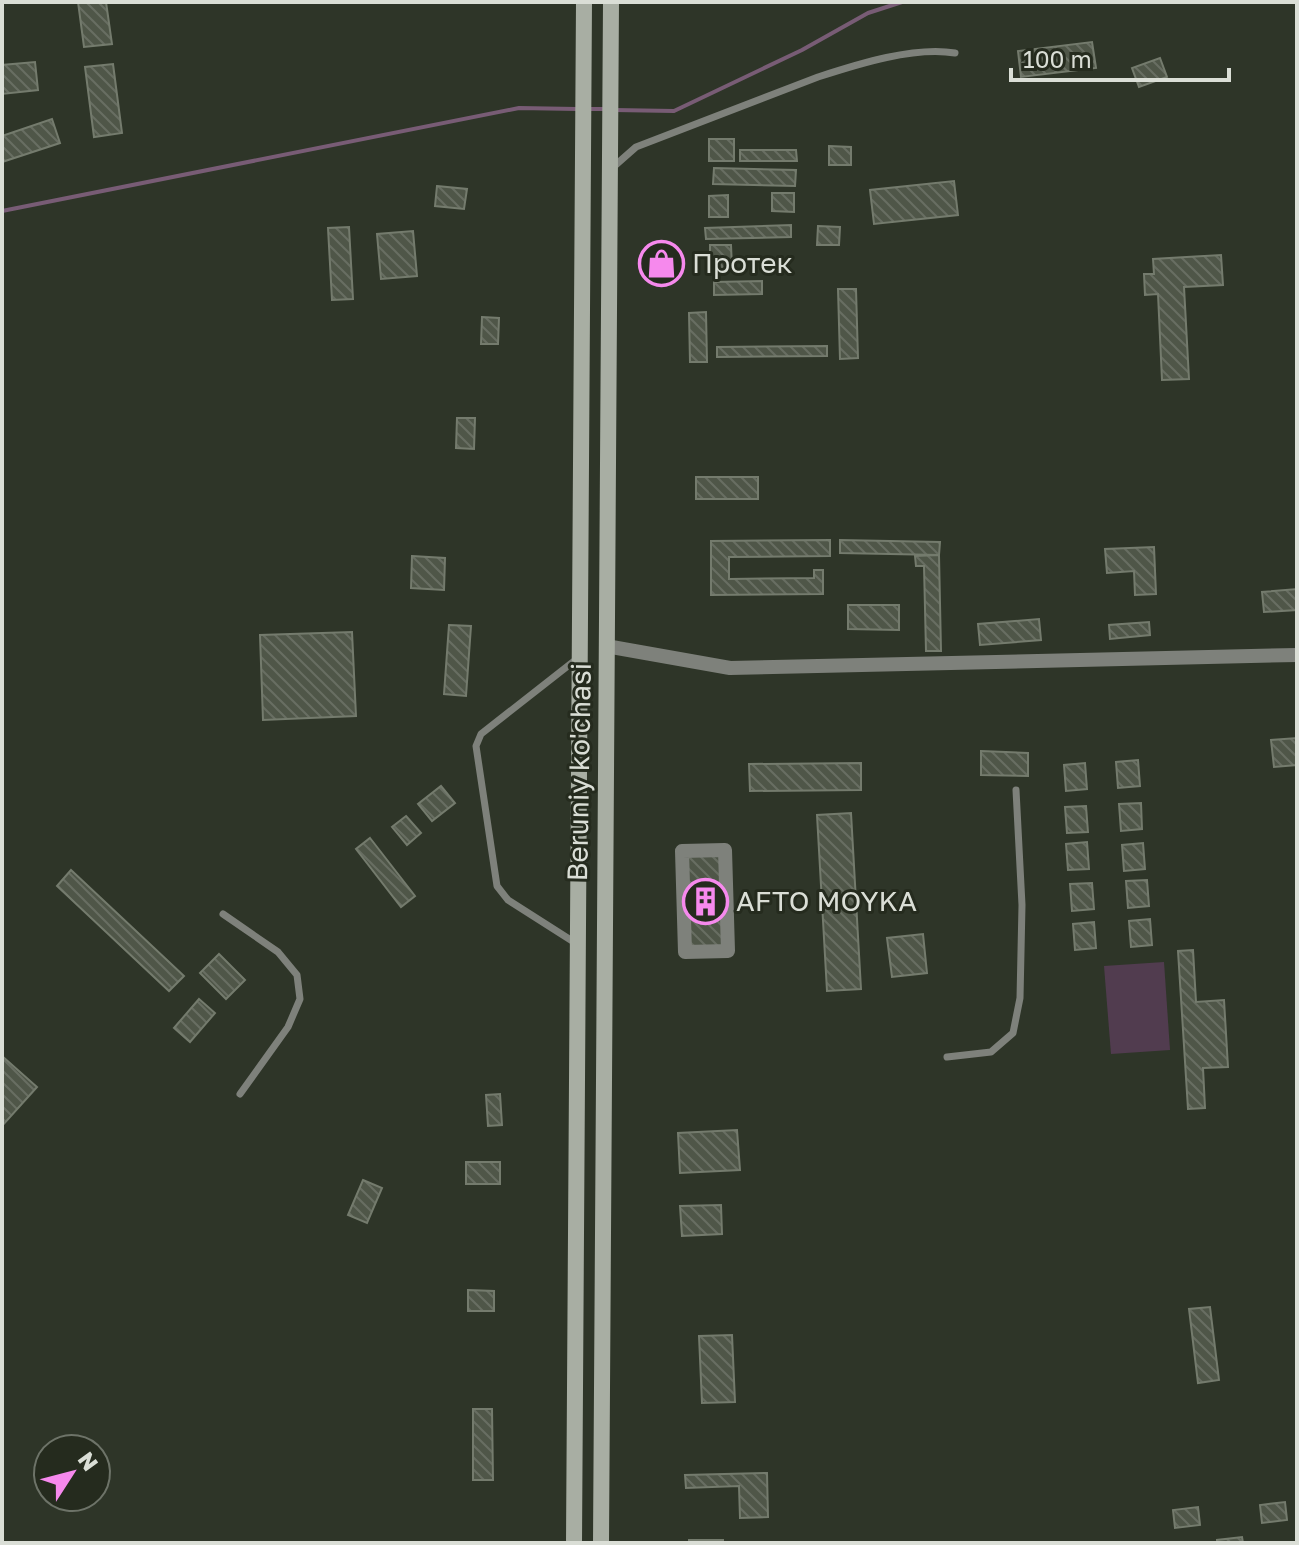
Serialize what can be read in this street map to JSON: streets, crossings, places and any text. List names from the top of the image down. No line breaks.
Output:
{"streets":{"main road":["Beruniy ko'chasi"]},"places":{"shop":["Протек"],"building":["AFTO MOYKA"]},"scale_bar":"100 m","north":"top right"}
